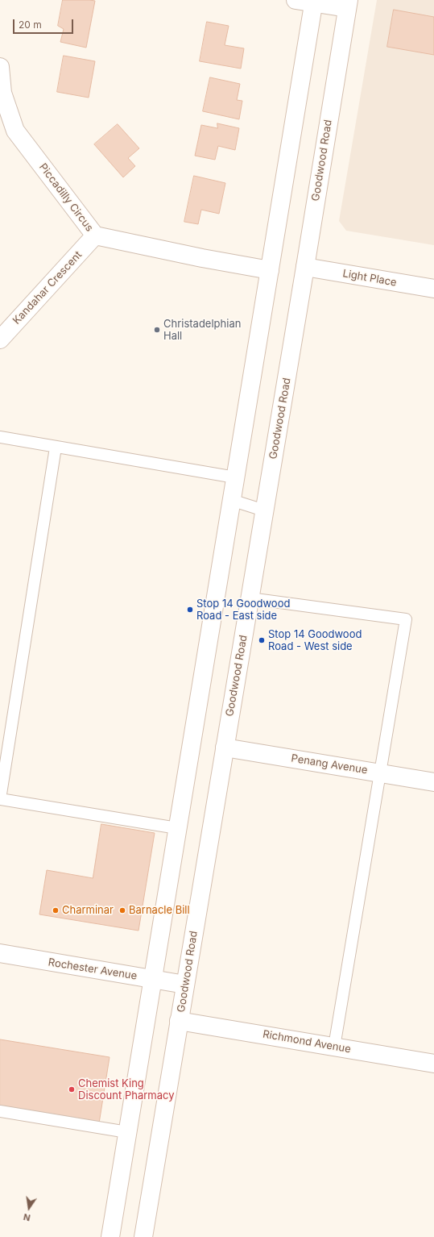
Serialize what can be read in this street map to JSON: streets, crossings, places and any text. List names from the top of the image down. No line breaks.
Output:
{"streets":{"main road":["Goodwood Road","Piccadilly Circus","Light Place","Kandahar Crescent","Penang Avenue","Rochester Avenue","Richmond Avenue"]},"crossings":[["Goodwood Road","Light Place"],["Goodwood Road","Penang Avenue"],["Goodwood Road","Rochester Avenue"],["Goodwood Road","Richmond Avenue"],["Piccadilly Circus","Kandahar Crescent"]],"places":["Christadelphian Hall","Stop 14 Goodwood Road - East side","Stop 14 Goodwood Road - West side","Charminar","Barnacle Bill","Chemist King Discount Pharmacy"],"scale_bar":"20 m","north":"bottom"}
